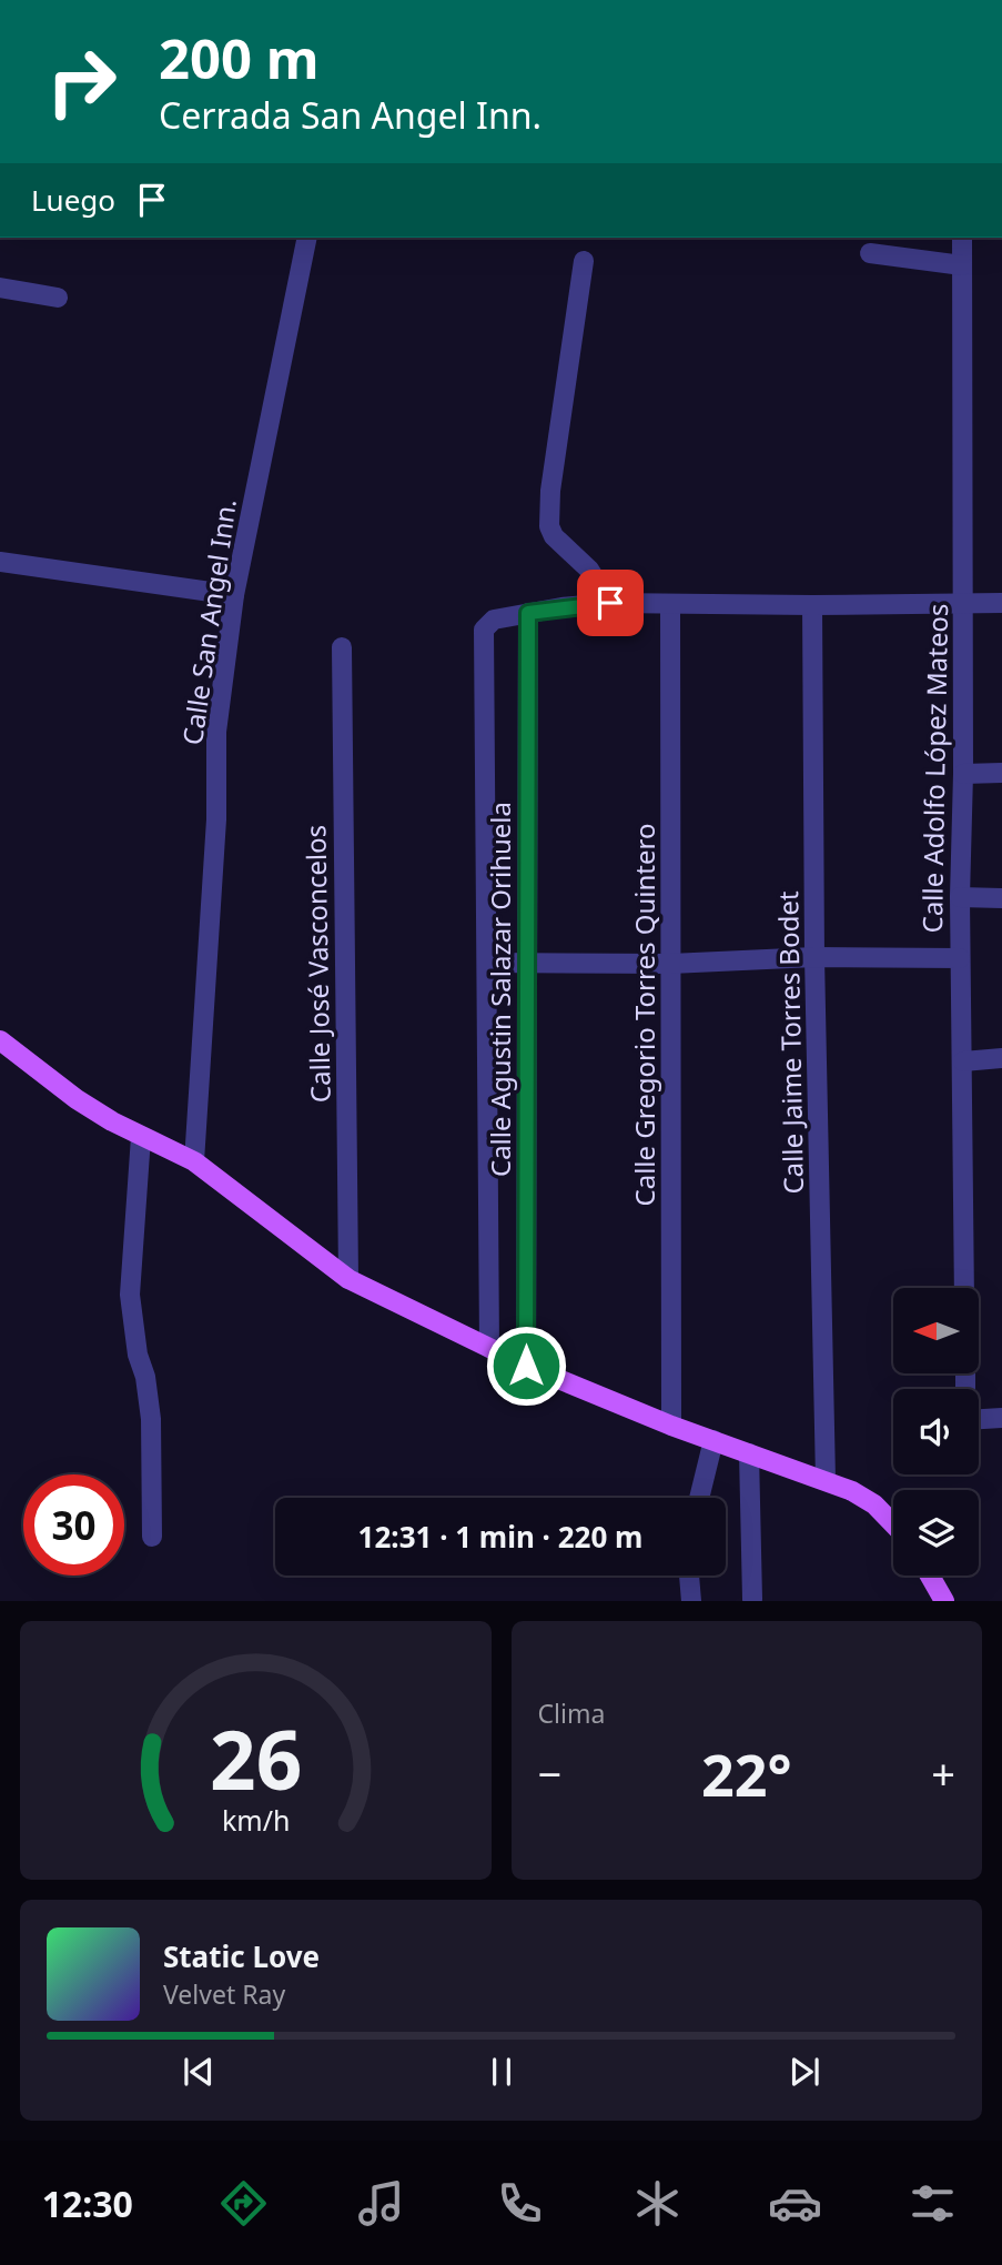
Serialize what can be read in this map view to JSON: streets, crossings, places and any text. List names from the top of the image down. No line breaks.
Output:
{"streets":{"street":["Calle San Angel Inn.","Calle Adolfo López Mateos","Calle José Vasconcelos","Calle Agustin Salazar Orihuela","Calle Gregorio Torres Quintero","Calle Jaime Torres Bodet"]},"north":"left","page":{"turn":["200 m","Cerrada San Angel Inn."],"then":"Luego","limit":"30","trip":"12:31 · 1 min · 220 m","tile":"Clima","heat":["−","22°","+"],"song":["Static Love","Velvet Ray"],"tabs":"12:30","gauge":["26","km/h"]}}
